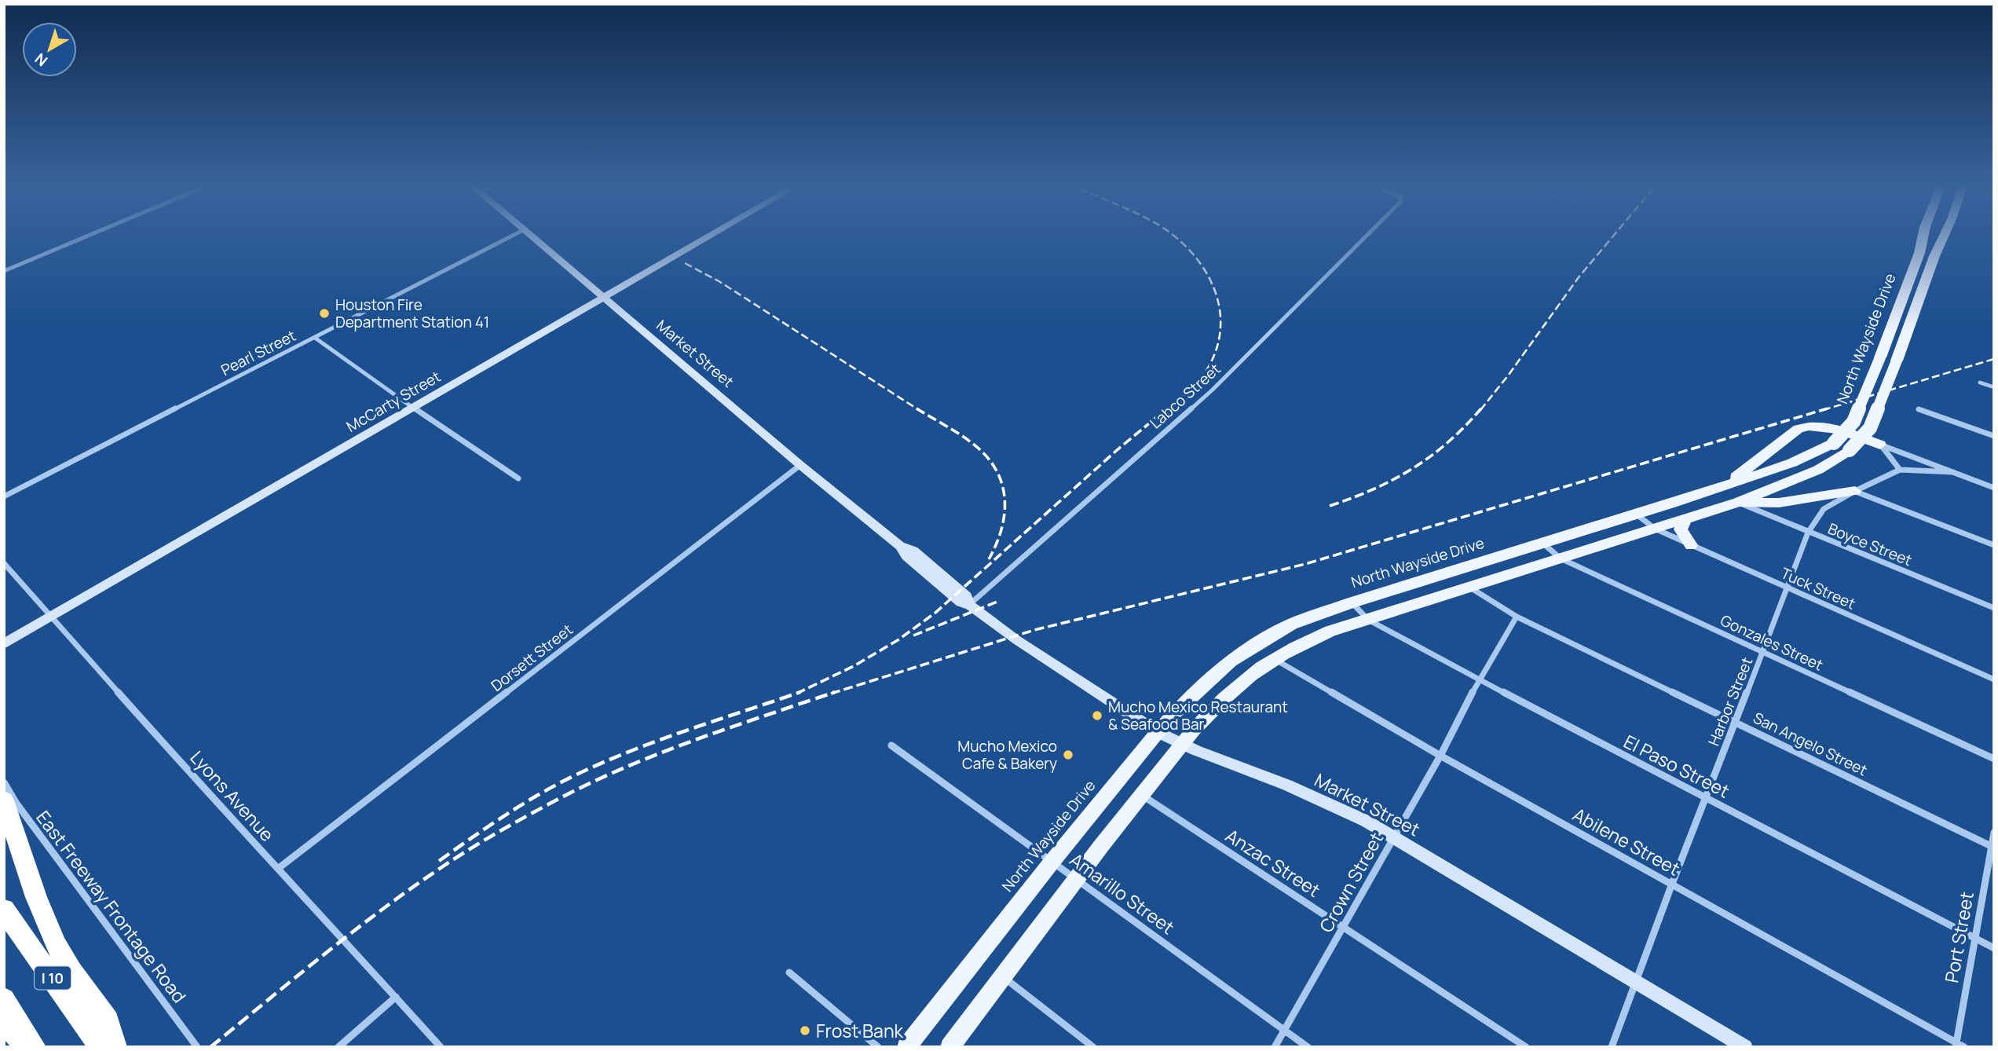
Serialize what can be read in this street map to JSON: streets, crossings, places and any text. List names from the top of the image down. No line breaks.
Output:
{"streets":{"highway":["I 10"],"main road":["North Wayside Drive","Market Street","McCarty Street"],"street":["Pearl Street","Labco Street","Boyce Street","Tuck Street","Gonzales Street","Dorsett Street","Harbor Street","San Angelo Street","El Paso Street","Lyons Avenue","Abilene Street","Anzac Street","Crown Street","Amarillo Street","East Freeway Frontage Road","Port Street"]},"crossings":[["North Wayside Drive","Market Street"],["North Wayside Drive","Tuck Street"],["North Wayside Drive","Gonzales Street"],["North Wayside Drive","El Paso Street"],["North Wayside Drive","Amarillo Street"],["Market Street","Labco Street"],["Market Street","McCarty Street"],["Market Street","Dorsett Street"],["Market Street","Harbor Street"],["Market Street","Crown Street"],["McCarty Street","Lyons Avenue"],["Boyce Street","Harbor Street"],["Tuck Street","Harbor Street"],["Gonzales Street","Harbor Street"],["Dorsett Street","Lyons Avenue"],["Harbor Street","San Angelo Street"],["Harbor Street","El Paso Street"],["Harbor Street","Abilene Street"],["San Angelo Street","Crown Street"],["San Angelo Street","Port Street"],["El Paso Street","Crown Street"],["El Paso Street","Port Street"],["Abilene Street","Crown Street"],["Abilene Street","Port Street"],["Anzac Street","Crown Street"],["Crown Street","Amarillo Street"]],"places":["Houston Fire Department Station 41","Mucho Mexico Restaurant & Seafood Bar","Mucho Mexico Cafe & Bakery","Frost Bank"],"north":"bottom left"}
